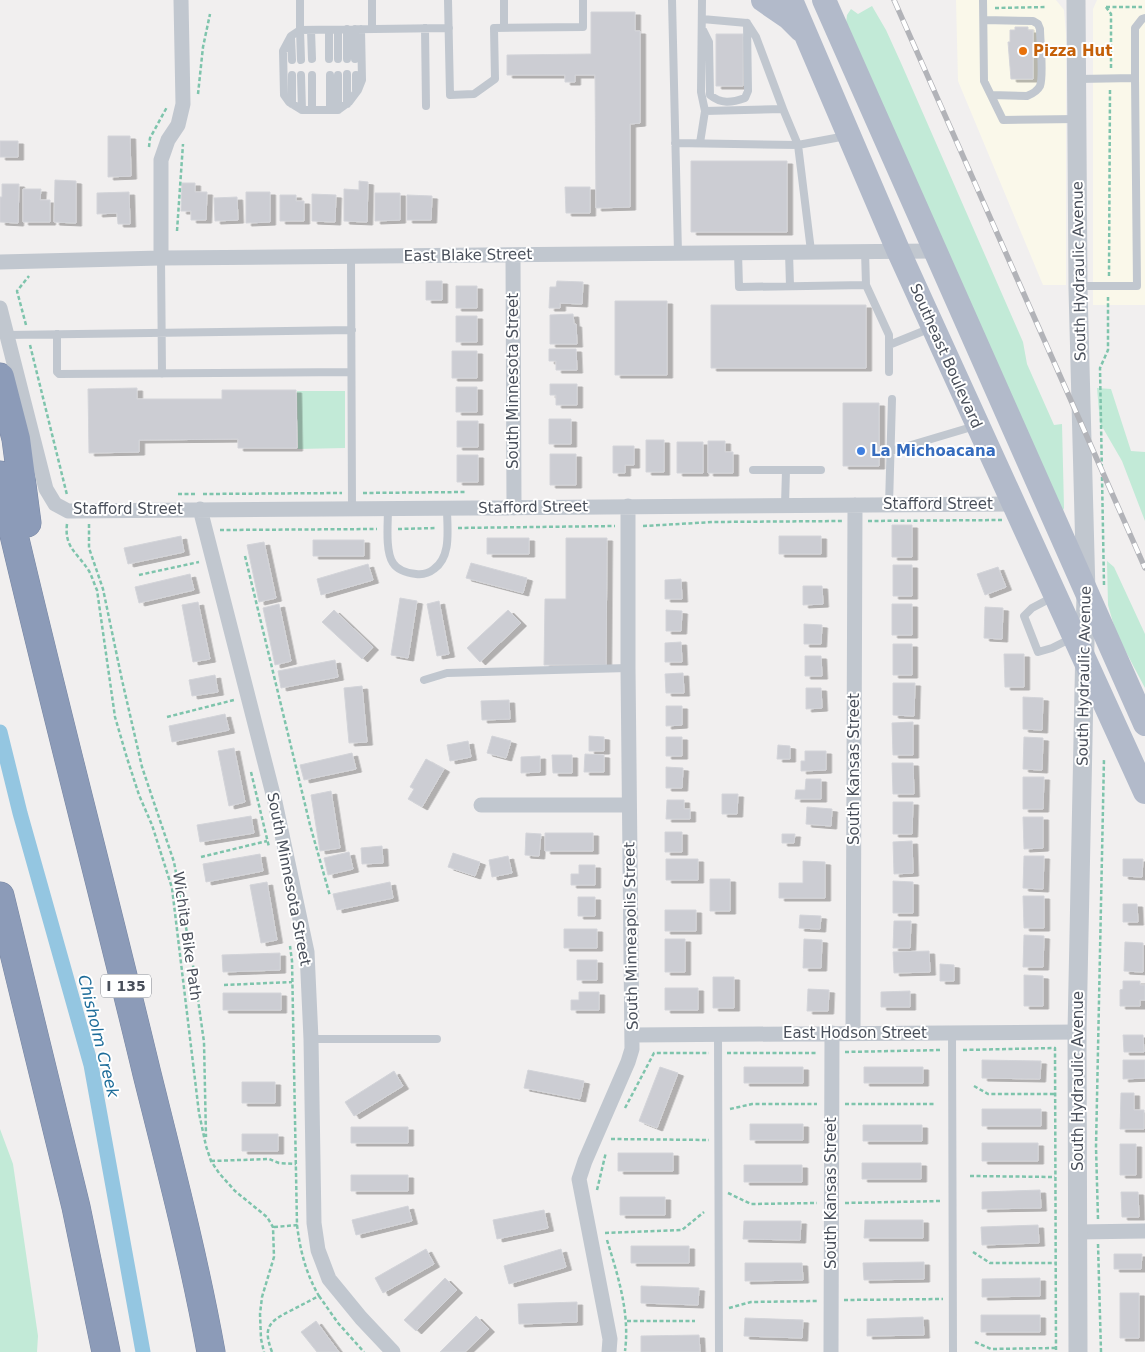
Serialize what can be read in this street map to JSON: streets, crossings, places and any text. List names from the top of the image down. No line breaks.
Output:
{"streets":{"highway":["I 135"],"main road":["Southeast Boulevard"],"street":["East Blake Street","South Hydraulic Avenue","South Minnesota Street","Stafford Street","South Kansas Street","South Minneapolis Street","East Hodson Street"],"path":["Wichita Bike Path"]},"crossings":[["East Blake Street","Southeast Boulevard"],["East Blake Street","South Minnesota Street"],["South Hydraulic Avenue","Southeast Boulevard"],["South Hydraulic Avenue","East Hodson Street"],["Southeast Boulevard","Stafford Street"],["South Minnesota Street","Stafford Street"],["Stafford Street","South Kansas Street"],["Stafford Street","Wichita Bike Path"],["Stafford Street","South Minneapolis Street"],["South Kansas Street","East Hodson Street"],["South Minneapolis Street","East Hodson Street"]],"water":["Chisholm Creek"],"places":["Pizza Hut","La Michoacana"]}
